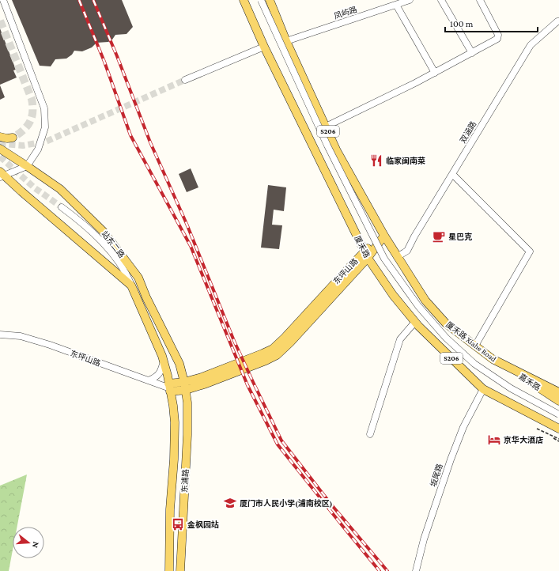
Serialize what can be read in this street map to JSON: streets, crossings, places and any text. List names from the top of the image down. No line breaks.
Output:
{"streets":{"main road":["S206","站东二路","厦禾路","东坪山路","厦禾路 Xiahe Road","嘉禾路","东浦路"],"street":["凤屿路","双涵路","坂尾路"]},"crossings":[["凤屿路","S206"],["S206","双涵路"],["S206","东坪山路"],["S206","厦禾路 Xiahe Road"],["S206","嘉禾路"],["双涵路","厦禾路 Xiahe Road"],["站东二路","东坪山路"],["站东二路","东浦路"],["厦禾路","东坪山路"],["厦禾路","坂尾路"],["东坪山路","东浦路"],["厦禾路 Xiahe Road","嘉禾路"]],"places":{"restaurant":["临家闽南菜"],"cafe":["星巴克"],"hotel":["京华大酒店"],"school or university":["厦门市人民小学(浦南校区)"],"bus stop":["金枫园站"]},"scale_bar":"100 m","north":"right"}
